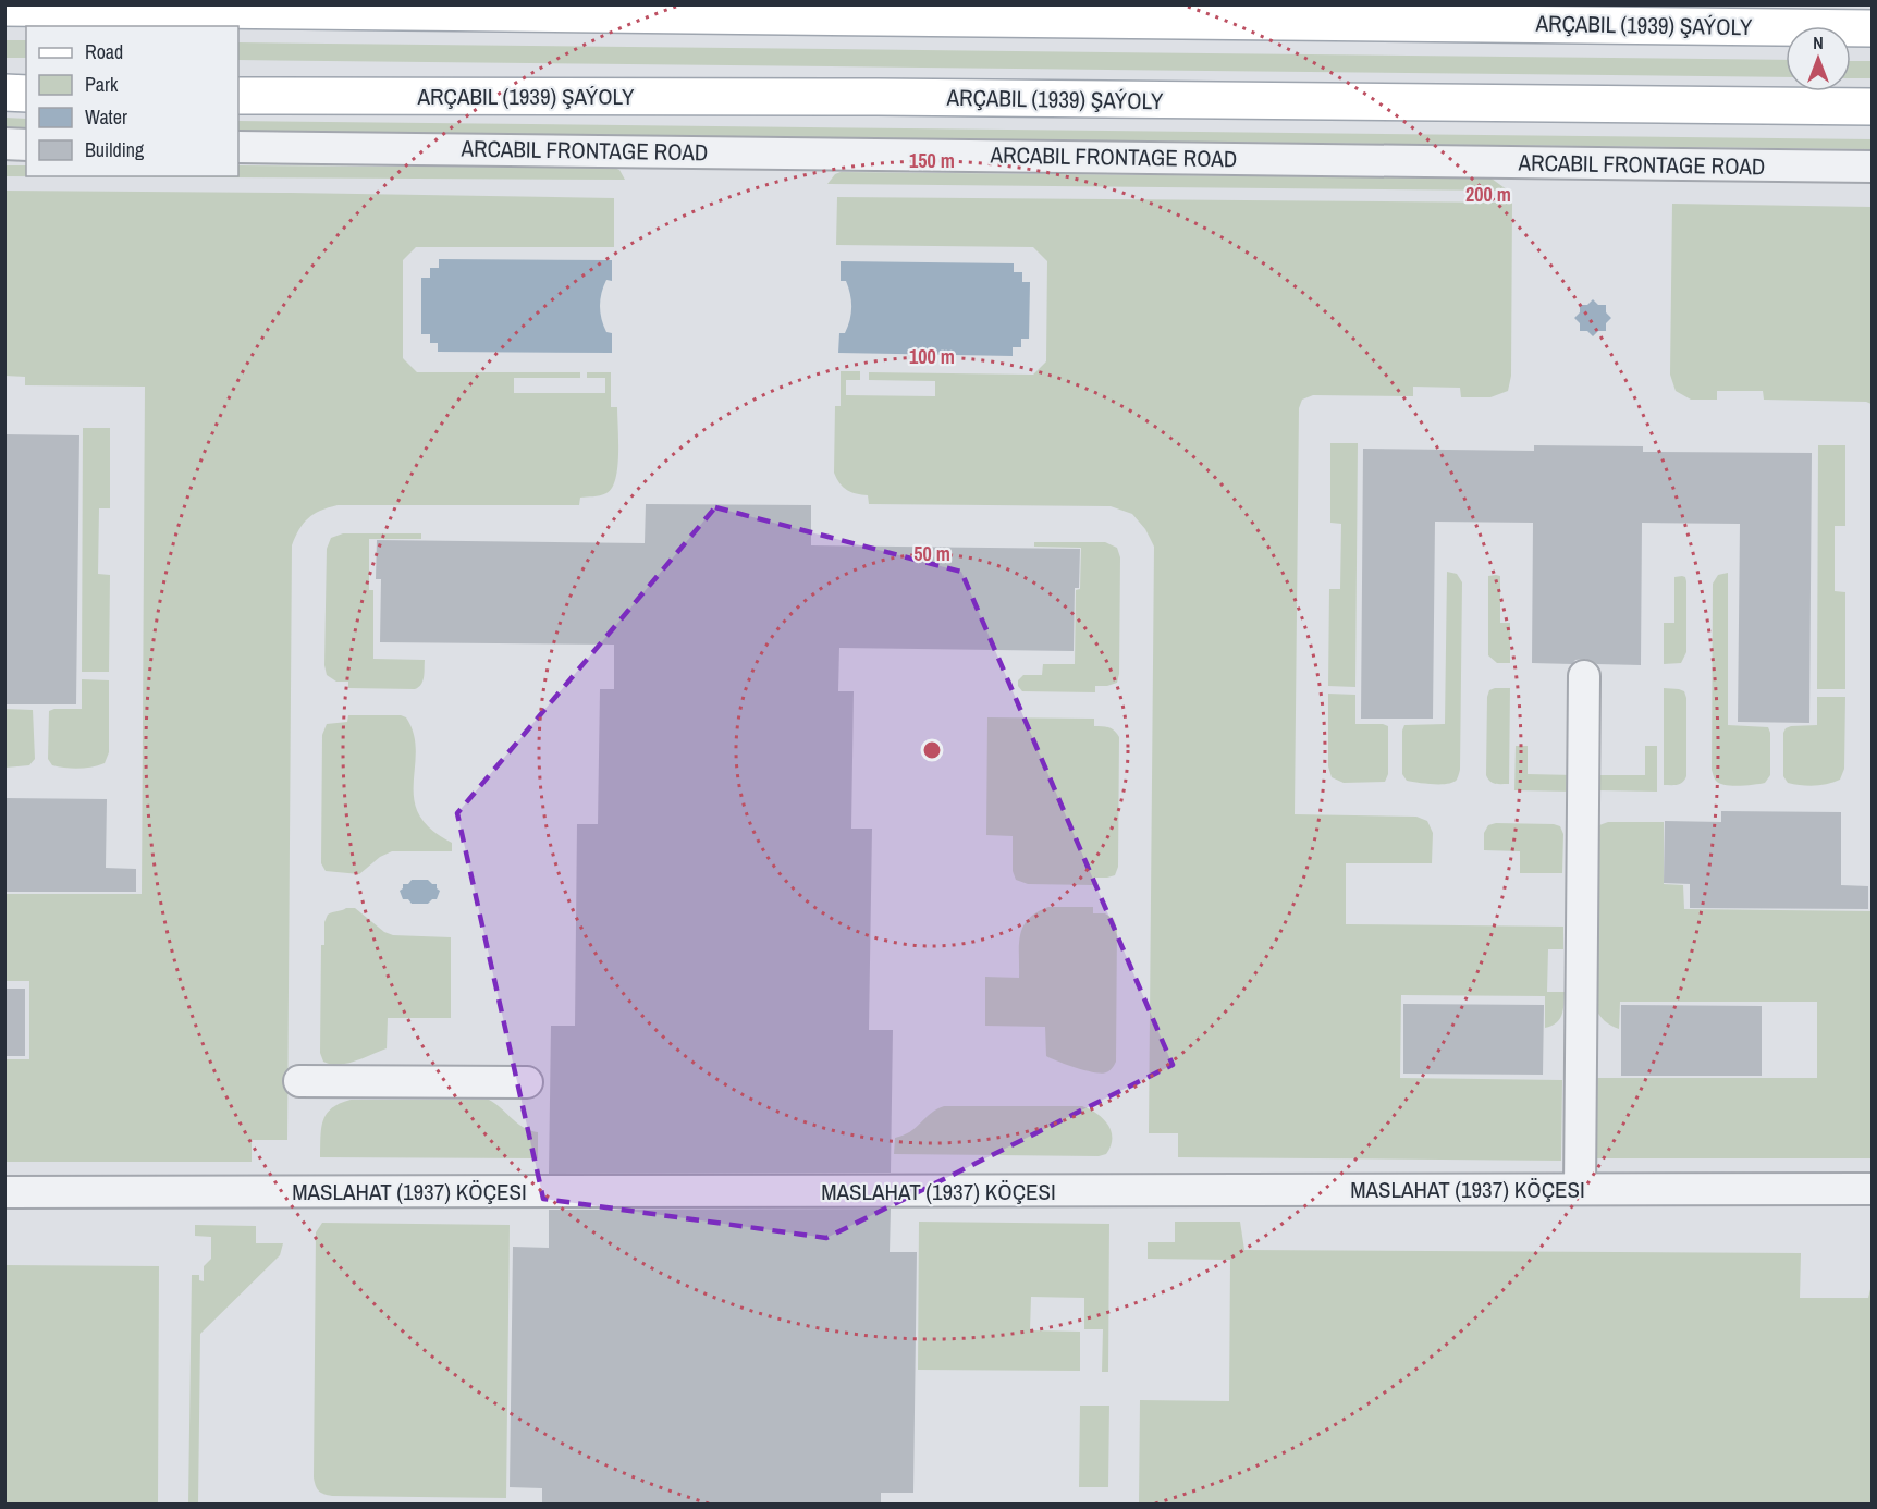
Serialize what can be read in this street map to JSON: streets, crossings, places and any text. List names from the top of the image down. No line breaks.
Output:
{"streets":{"main road":["ARÇABIL (1939) ŞAÝOLY"],"street":["ARCABIL FRONTAGE ROAD","MASLAHAT (1937) KÖÇESI"]},"legend":["Road","Park","Water","Building"],"north":"top","rings":["150 m","200 m","100 m","50 m"]}
